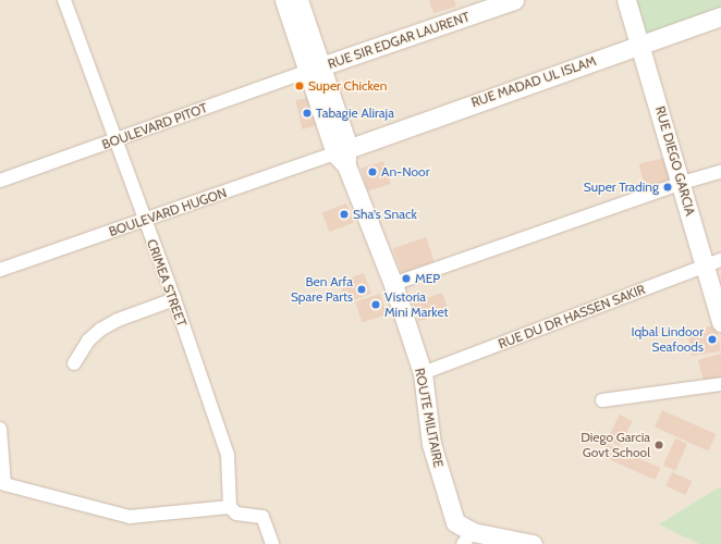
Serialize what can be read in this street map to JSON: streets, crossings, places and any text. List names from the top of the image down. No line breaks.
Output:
{"streets":{"main road":["RUE SIR EDGAR LAURENT","RUE MADAD UL ISLAM","RUE DIEGO GARCIA","ROUTE MILITAIRE"],"street":["BOULEVARD PITOT","BOULEVARD HUGON","CRIMEA STREET","RUE DU DR HASSEN SAKIR"]},"crossings":[["RUE SIR EDGAR LAURENT","BOULEVARD PITOT"],["RUE SIR EDGAR LAURENT","ROUTE MILITAIRE"],["RUE MADAD UL ISLAM","RUE DIEGO GARCIA"],["RUE MADAD UL ISLAM","BOULEVARD HUGON"],["RUE MADAD UL ISLAM","ROUTE MILITAIRE"],["BOULEVARD PITOT","CRIMEA STREET"],["BOULEVARD PITOT","ROUTE MILITAIRE"],["RUE DIEGO GARCIA","RUE DU DR HASSEN SAKIR"],["BOULEVARD HUGON","CRIMEA STREET"],["BOULEVARD HUGON","ROUTE MILITAIRE"],["RUE DU DR HASSEN SAKIR","ROUTE MILITAIRE"]],"places":["Super Chicken","Tabagie Aliraja","An-Noor","Super Trading","Sha's Snack","MEP","Ben Arfa Spare Parts","Vistoria Mini Market","Iqbal Lindoor Seafoods","Diego Garcia Govt School"]}
